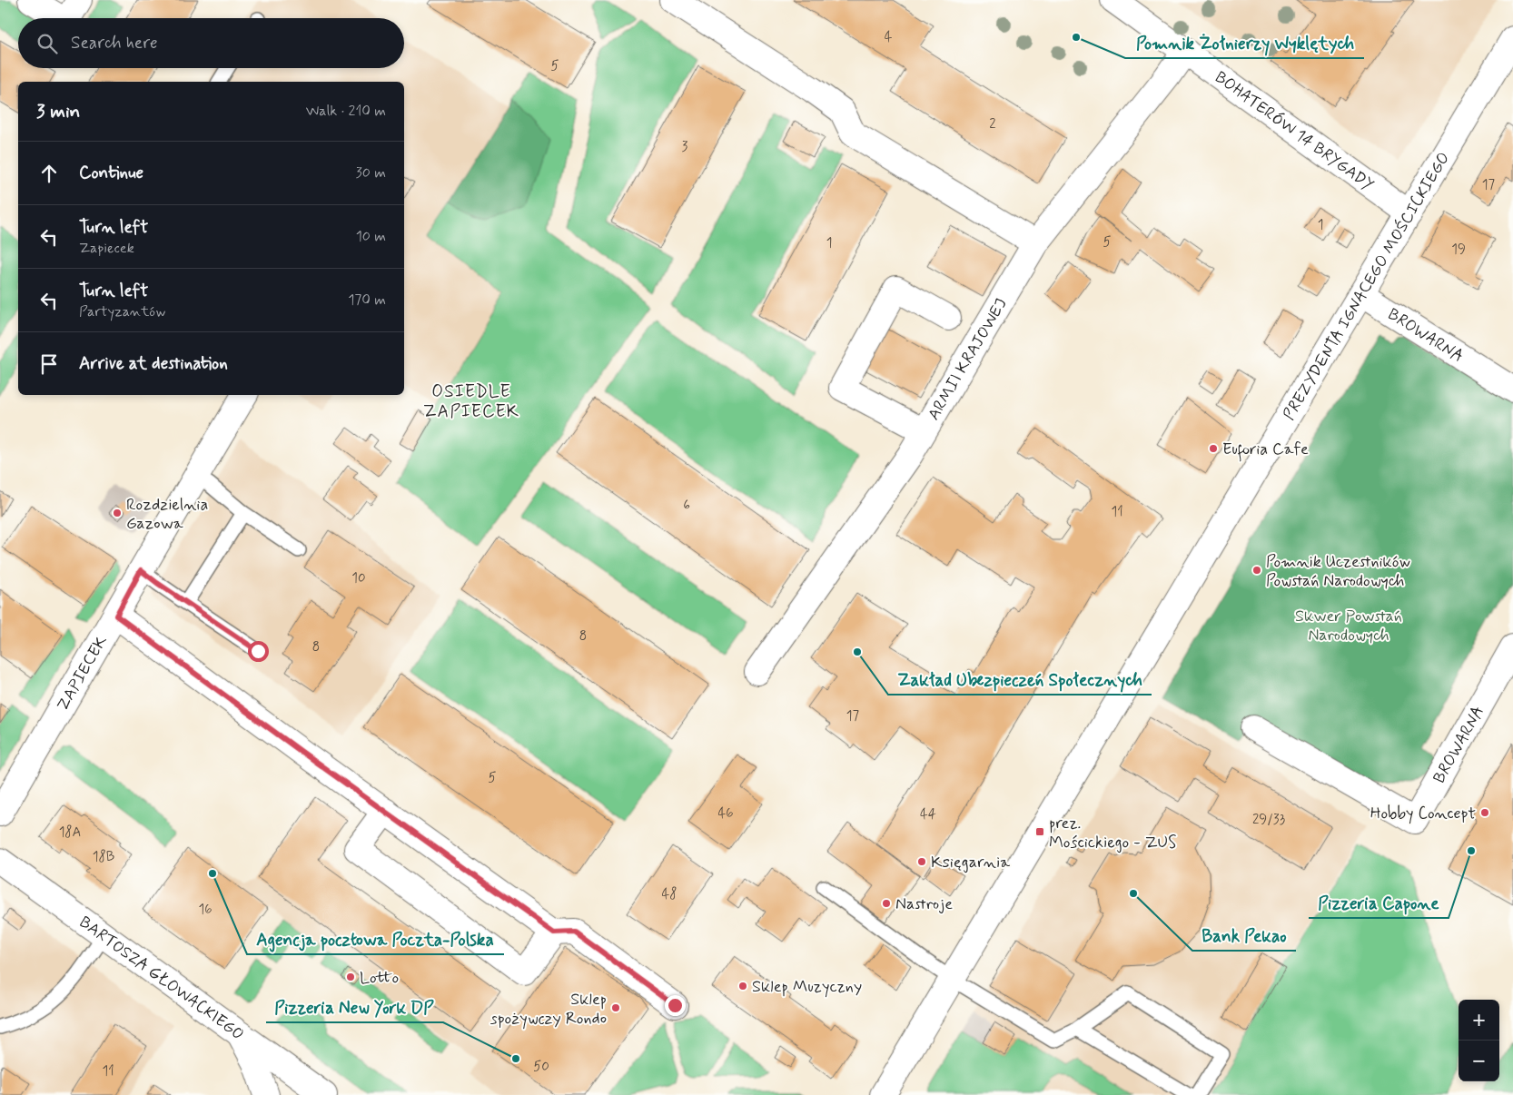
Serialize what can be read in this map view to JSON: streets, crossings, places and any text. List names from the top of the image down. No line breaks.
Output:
{"streets":{"street":["BOHATERÓW 14 BRYGADY","PREZYDENTA IGNACEGO MOŚCICKIEGO","BROWARNA","ARMII KRAJOWEJ","ZAPIECEK","BARTOSZA GŁOWACKIEGO"]},"crossings":[["BOHATERÓW 14 BRYGADY","PREZYDENTA IGNACEGO MOŚCICKIEGO"],["BOHATERÓW 14 BRYGADY","ARMII KRAJOWEJ"],["PREZYDENTA IGNACEGO MOŚCICKIEGO","BROWARNA"]],"districts":["OSIEDLE ZAPIECEK"],"parks":["Skwer Powstań Narodowych"],"places":{"other":["Pomnik Żołnierzy Wyklętych","Euforia Cafe","Rozdzielnia Gazowa","Pomnik Uczestników Powstań Narodowych","Zakład Ubezpieczeń Społecznych","Hobby Concept","Pizzeria Capone","Księgarnia","Agencja pocztowa Poczta-Polska","Bank Pekao","Nastroje","Lotto","Sklep Muzyczny","Sklep spożywczy Rondo","Pizzeria New York DP"],"transit":["prez. Mościckiego - ZUS"]},"house_numbers":["4","5","2","3","17","1","5","1","19","6","11","10","8","8","17","5","46","44","29/33","18A","18B","48","16","50","11"],"page":{"search":"Search here","heading":["3 min","Walk · 210 m"],"list":[["Continue","30 m"],["Turn left","Zapiecek","10 m"],["Turn left","Partyzantów","170 m"],"Arrive at destination"],"map_buttons":["+","−"]}}
